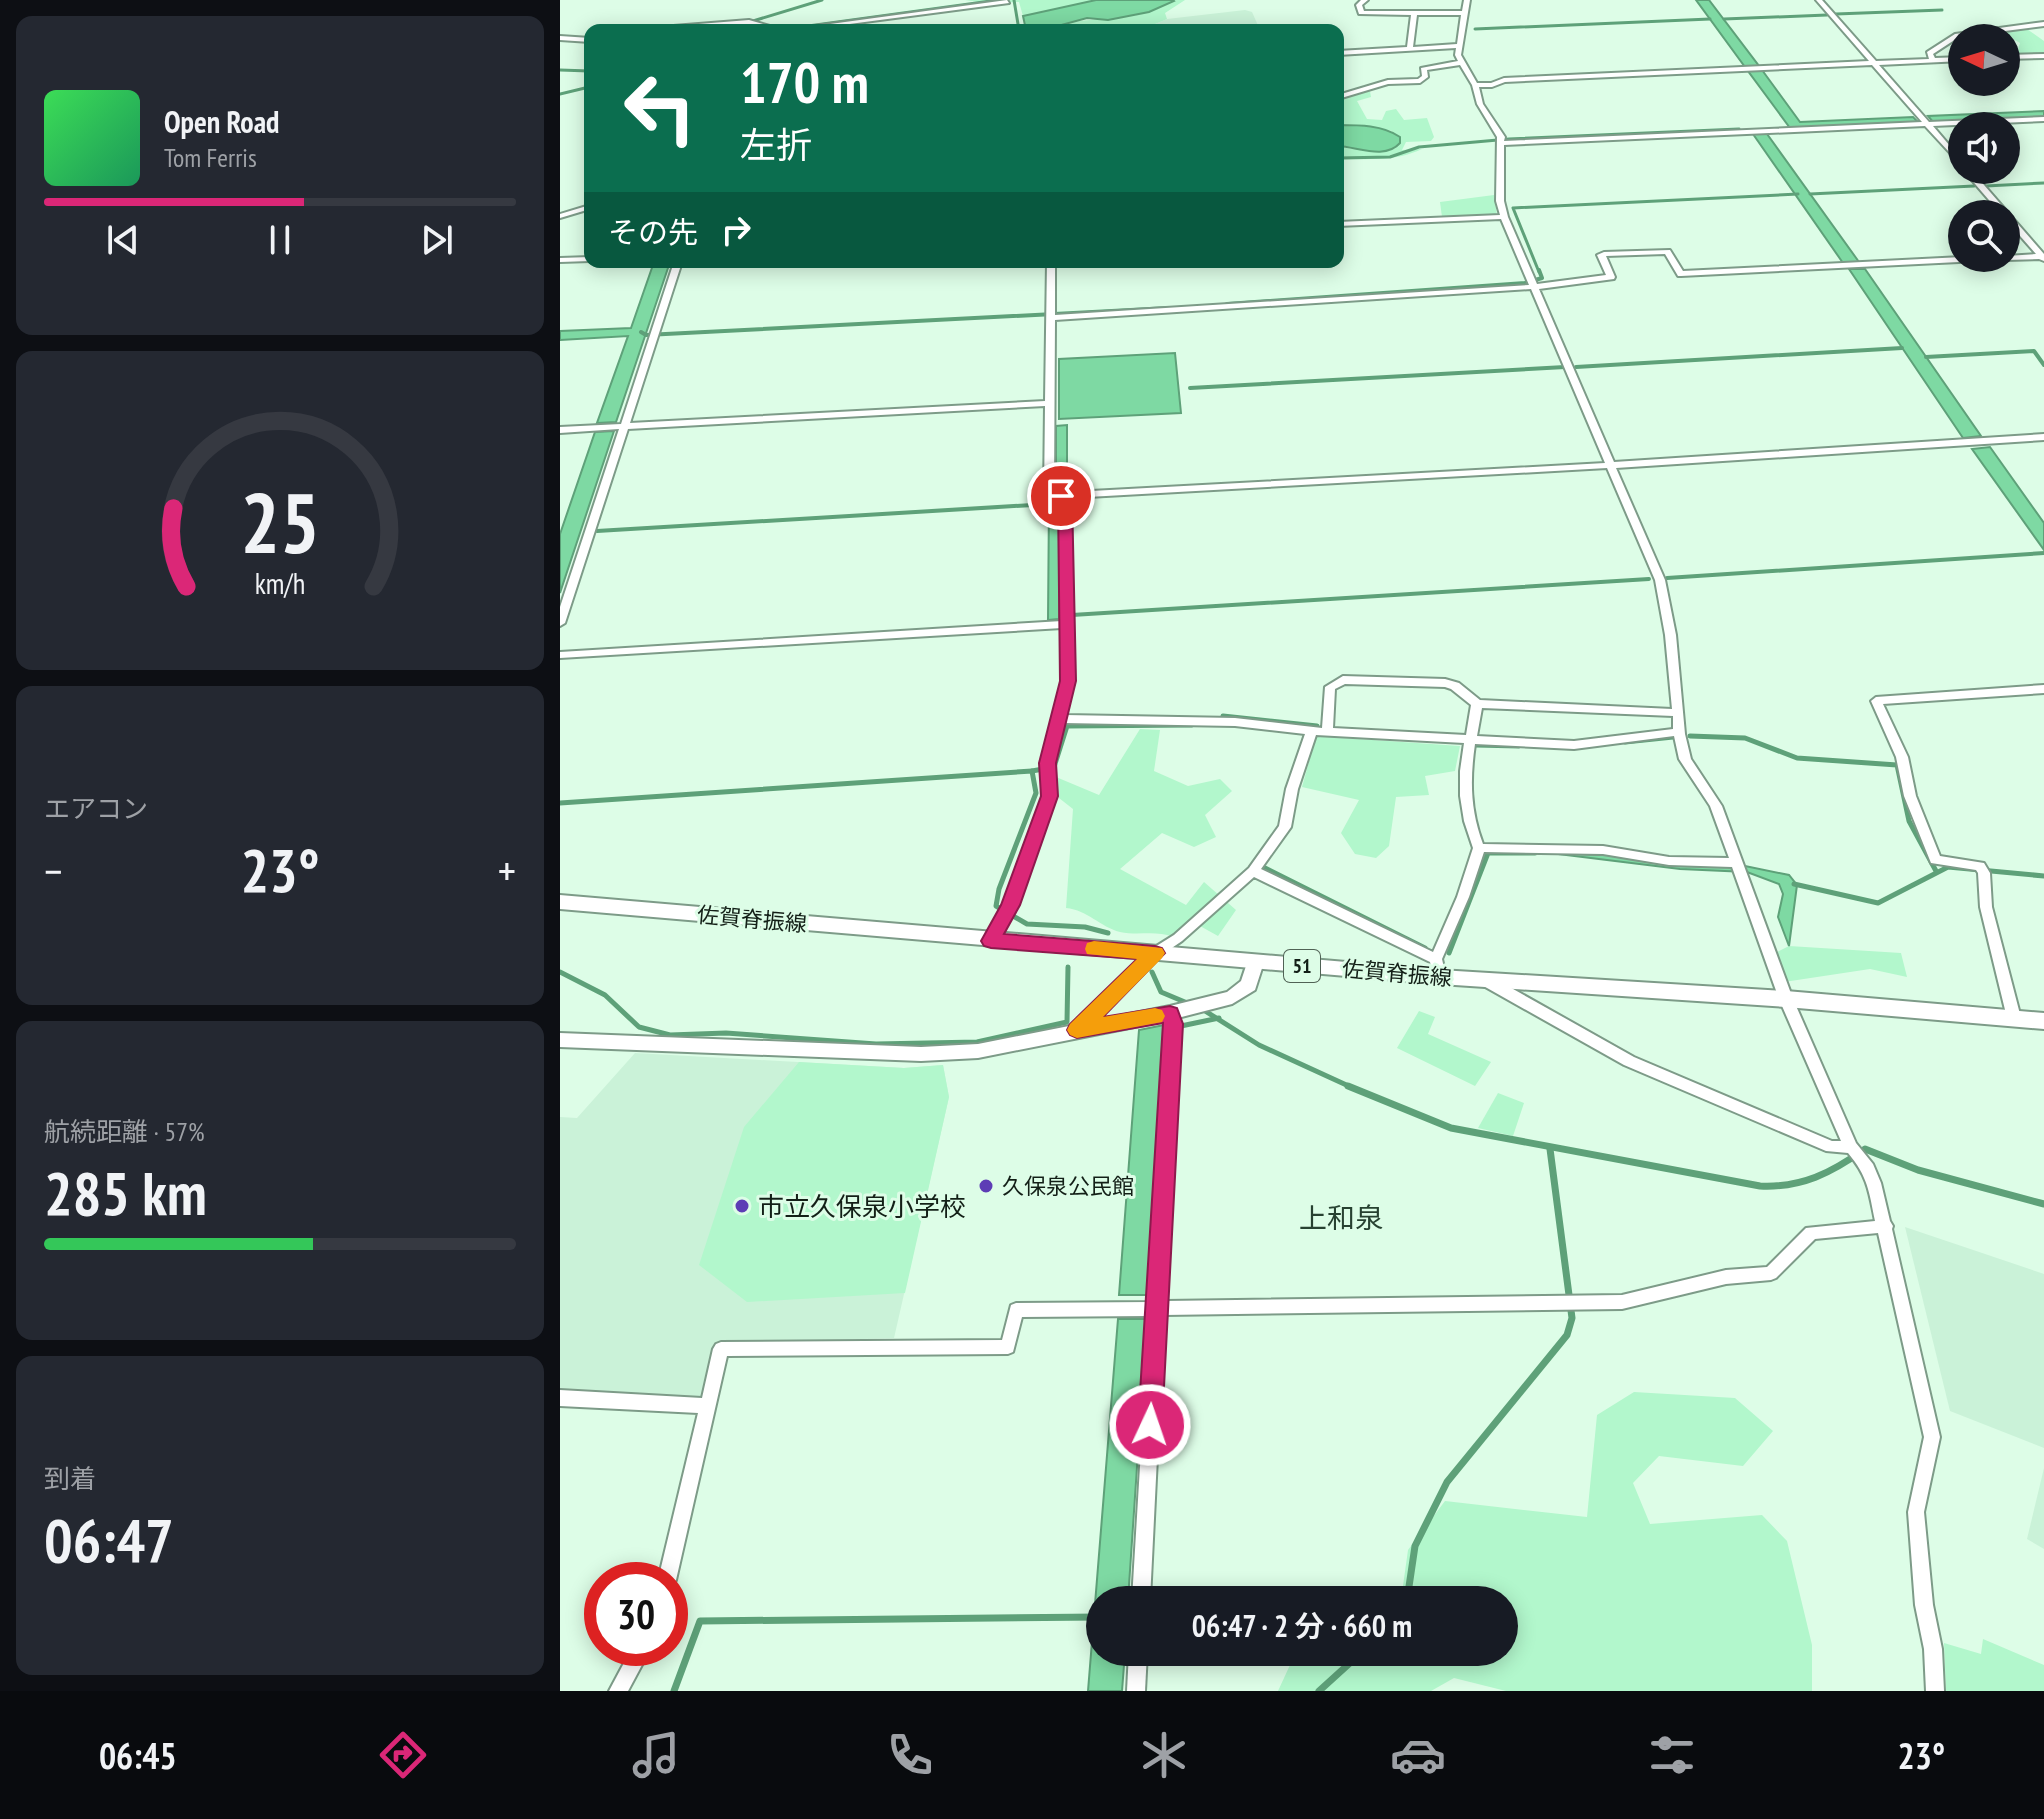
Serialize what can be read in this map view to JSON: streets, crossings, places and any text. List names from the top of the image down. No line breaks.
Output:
{"streets":{"main road":["佐賀脊振線","51"]},"districts":["上和泉"],"places":["久保泉公民館","市立久保泉小学校"],"north":"left","page":{"turn":["170 m","左折"],"song":["Open Road","Tom Ferris"],"then":"その先","tile":["エアコン",["航続距離 · 57%","285 km"],["到着","06:47"]],"heat":["−","23°","+"],"limit":"30","trip":"06:47 · 2 分 · 660 m","tabs":["06:45","23°"],"gauge":["25","km/h"]}}
